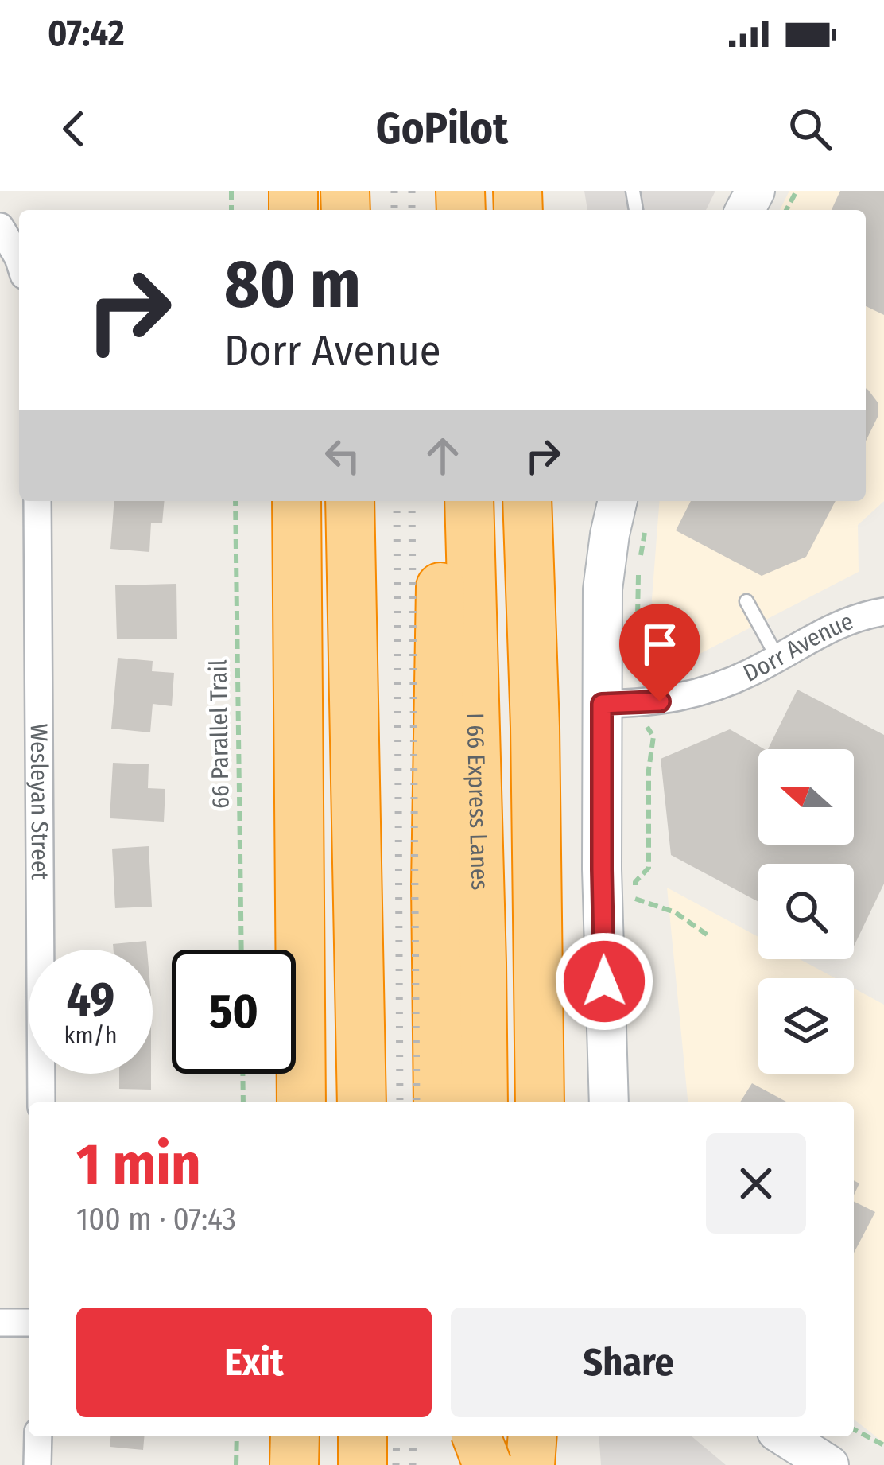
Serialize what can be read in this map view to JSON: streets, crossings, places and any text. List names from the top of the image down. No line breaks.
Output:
{"streets":{"highway":["I 66 Express Lanes"],"street":["Dorr Avenue","Wesleyan Street"],"path":["66 Parallel Trail"]},"north":"left","page":{"status":"07:42","header":"GoPilot","turn":["80 m","Dorr Avenue"],"speed":"49 km/h","limit":"50","heading":["1 min","100 m · 07:43"],"buttons":["Exit","Share"]}}
